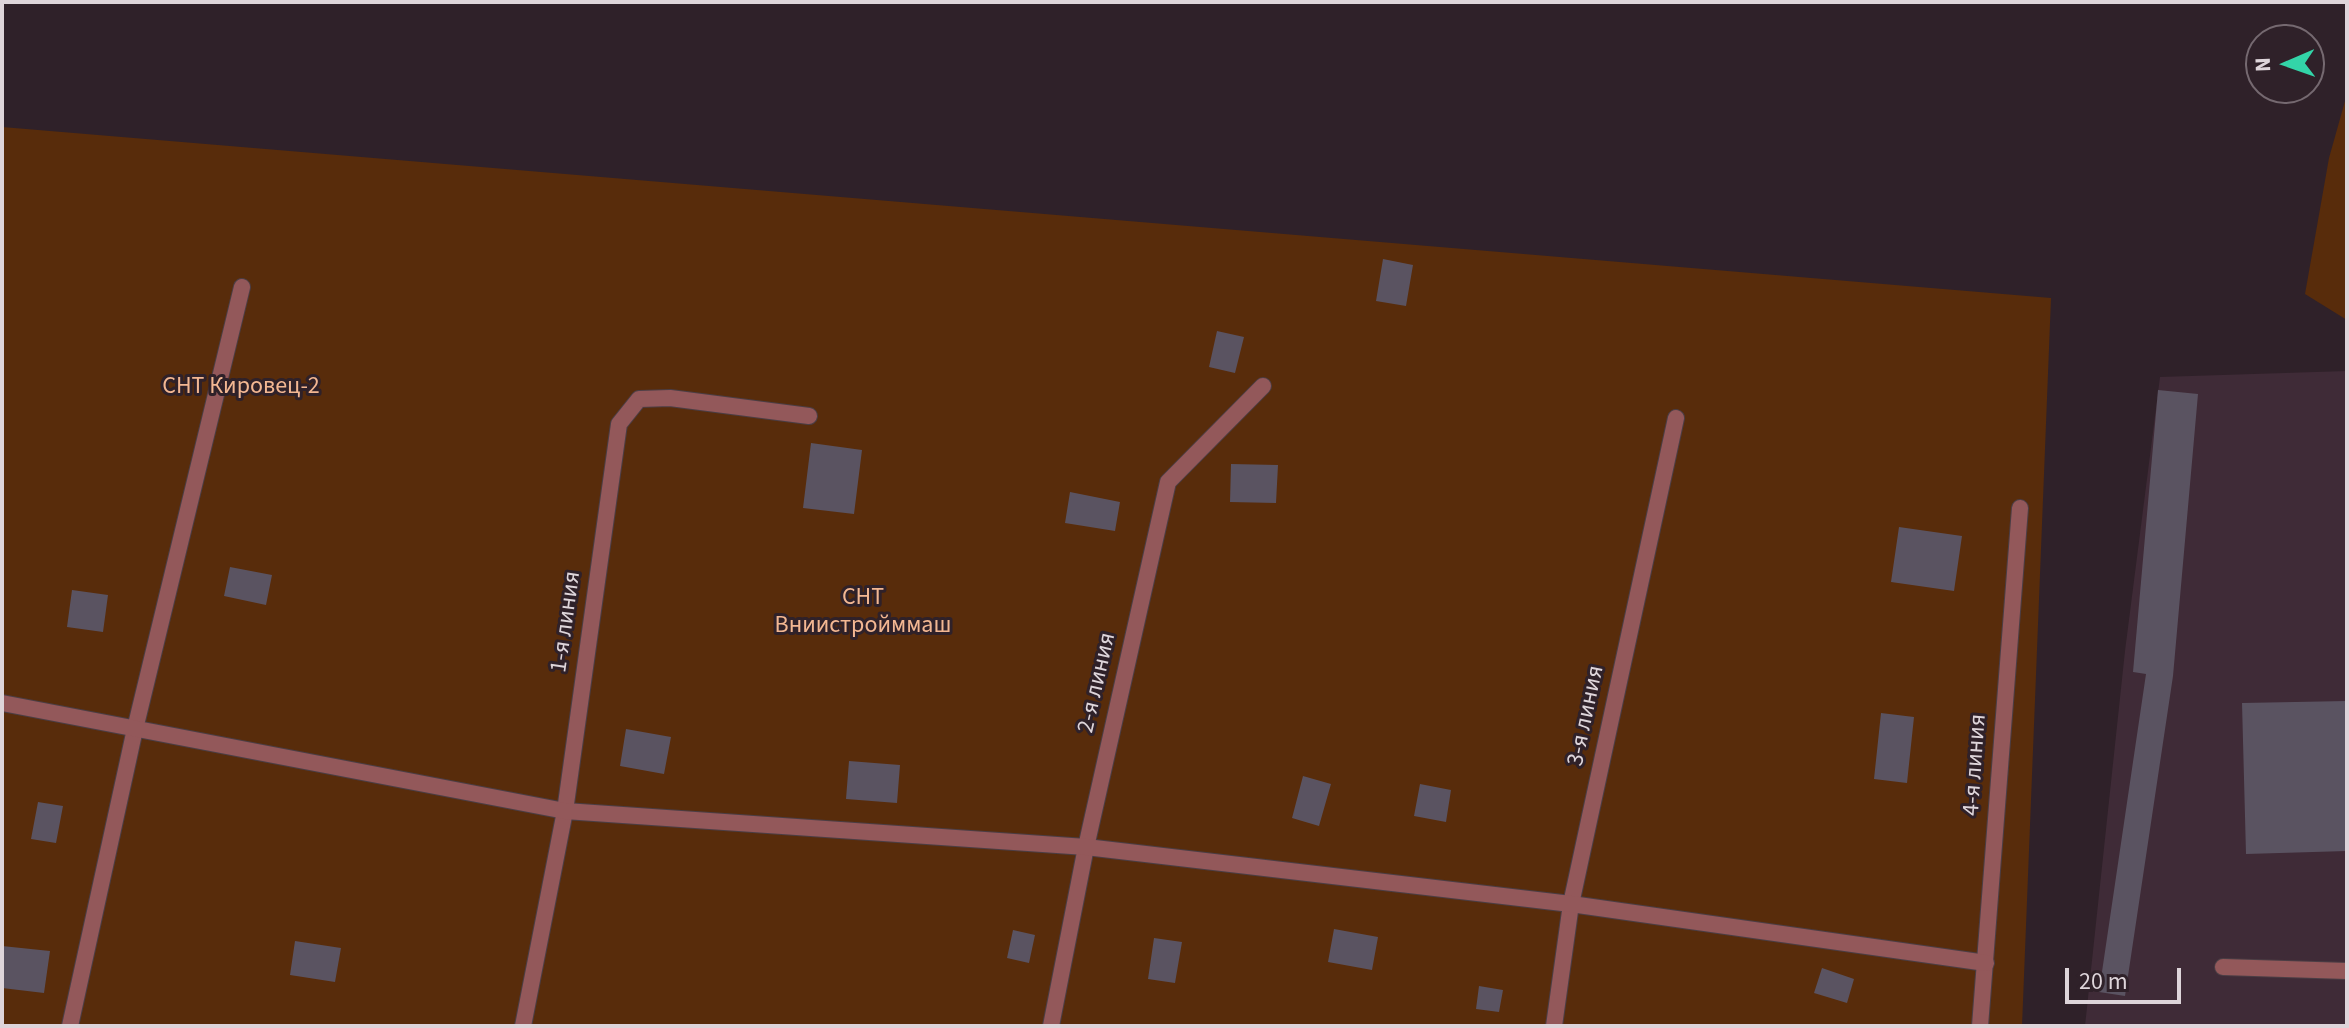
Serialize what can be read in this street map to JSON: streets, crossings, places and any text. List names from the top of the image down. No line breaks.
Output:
{"streets":{"street":["1-я линия","2-я линия","3-я линия","4-я линия"]},"parks":["СНТ Кировец-2","СНТ Вниистройммаш"],"scale_bar":"20 m","north":"left"}
